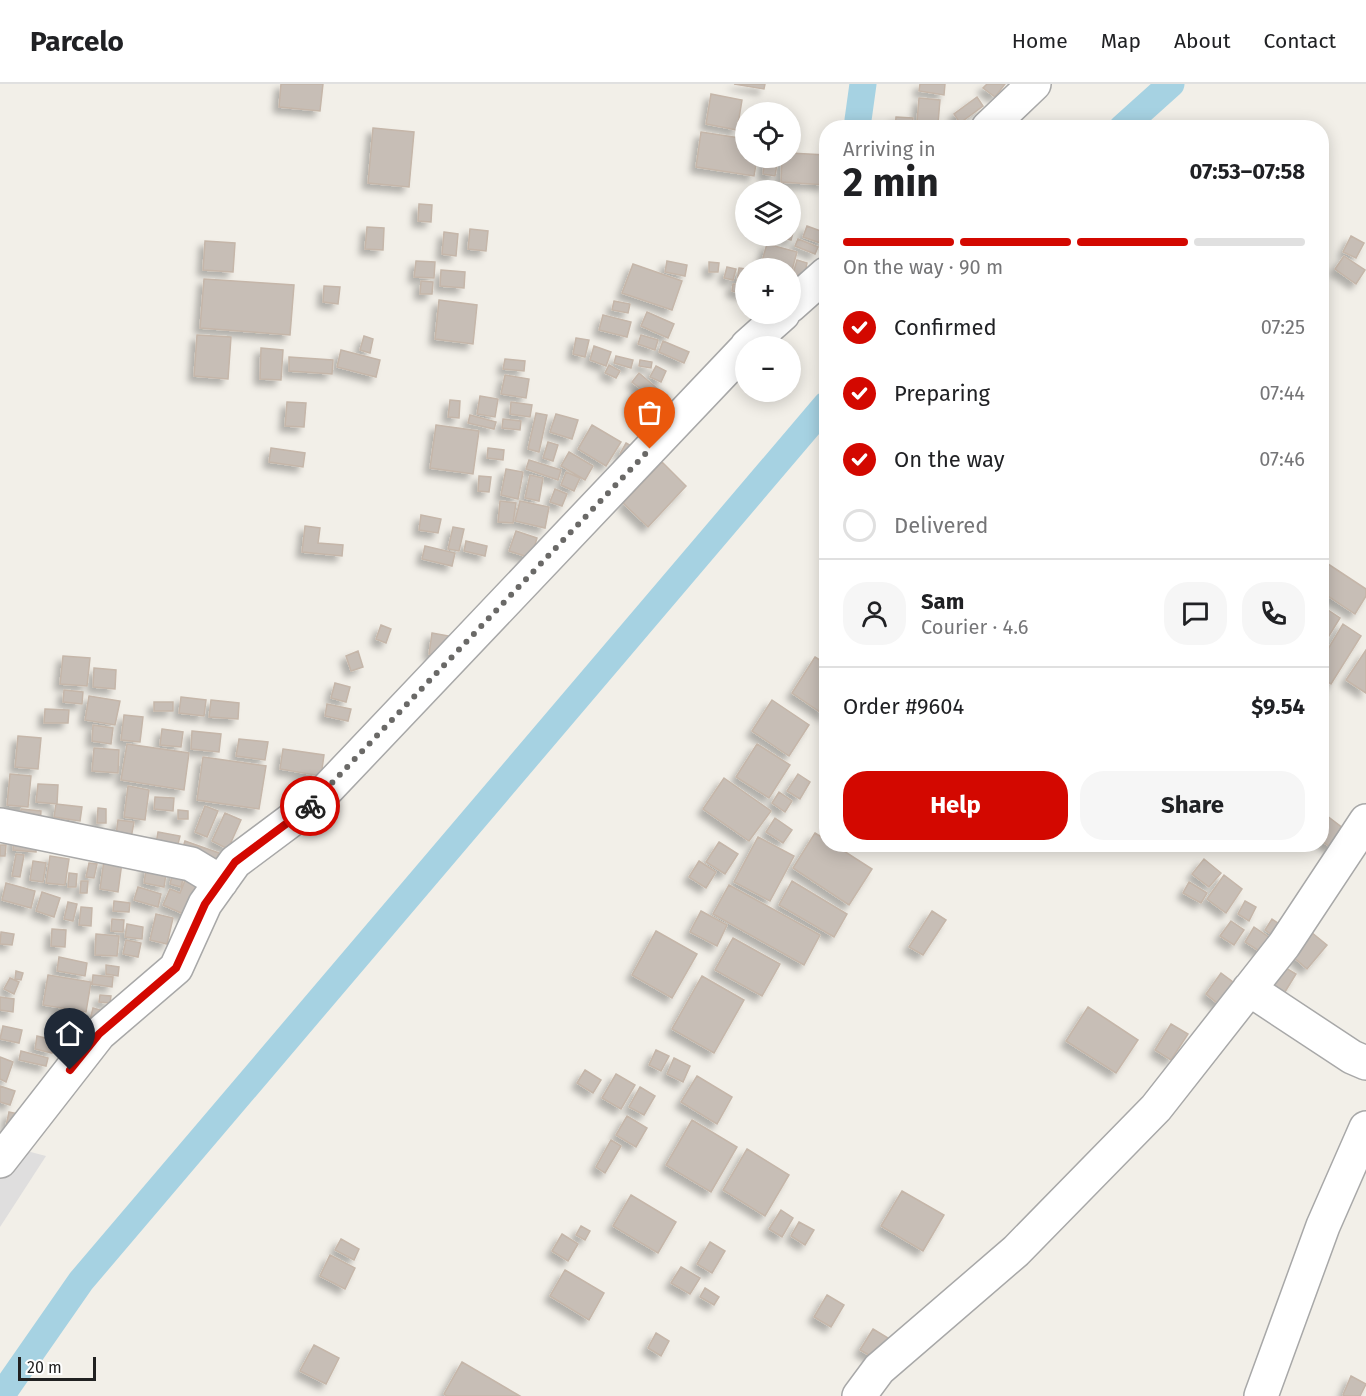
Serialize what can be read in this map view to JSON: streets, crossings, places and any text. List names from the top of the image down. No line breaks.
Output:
{"scale_bar":"20 m","page":{"header":"Parcelo","nav":["Home","Map","About","Contact"],"map_buttons":["+","−"],"heading":["2 min","Arriving in","07:53–07:58"],"panel":["Sam","Courier · 4.6","Order #9604","$9.54"],"bar":"On the way · 90 m","list":[["Confirmed","07:25"],["Preparing","07:44"],["On the way","07:46"],"Delivered"],"buttons":["Help","Share"],"scale":"20 m"}}
